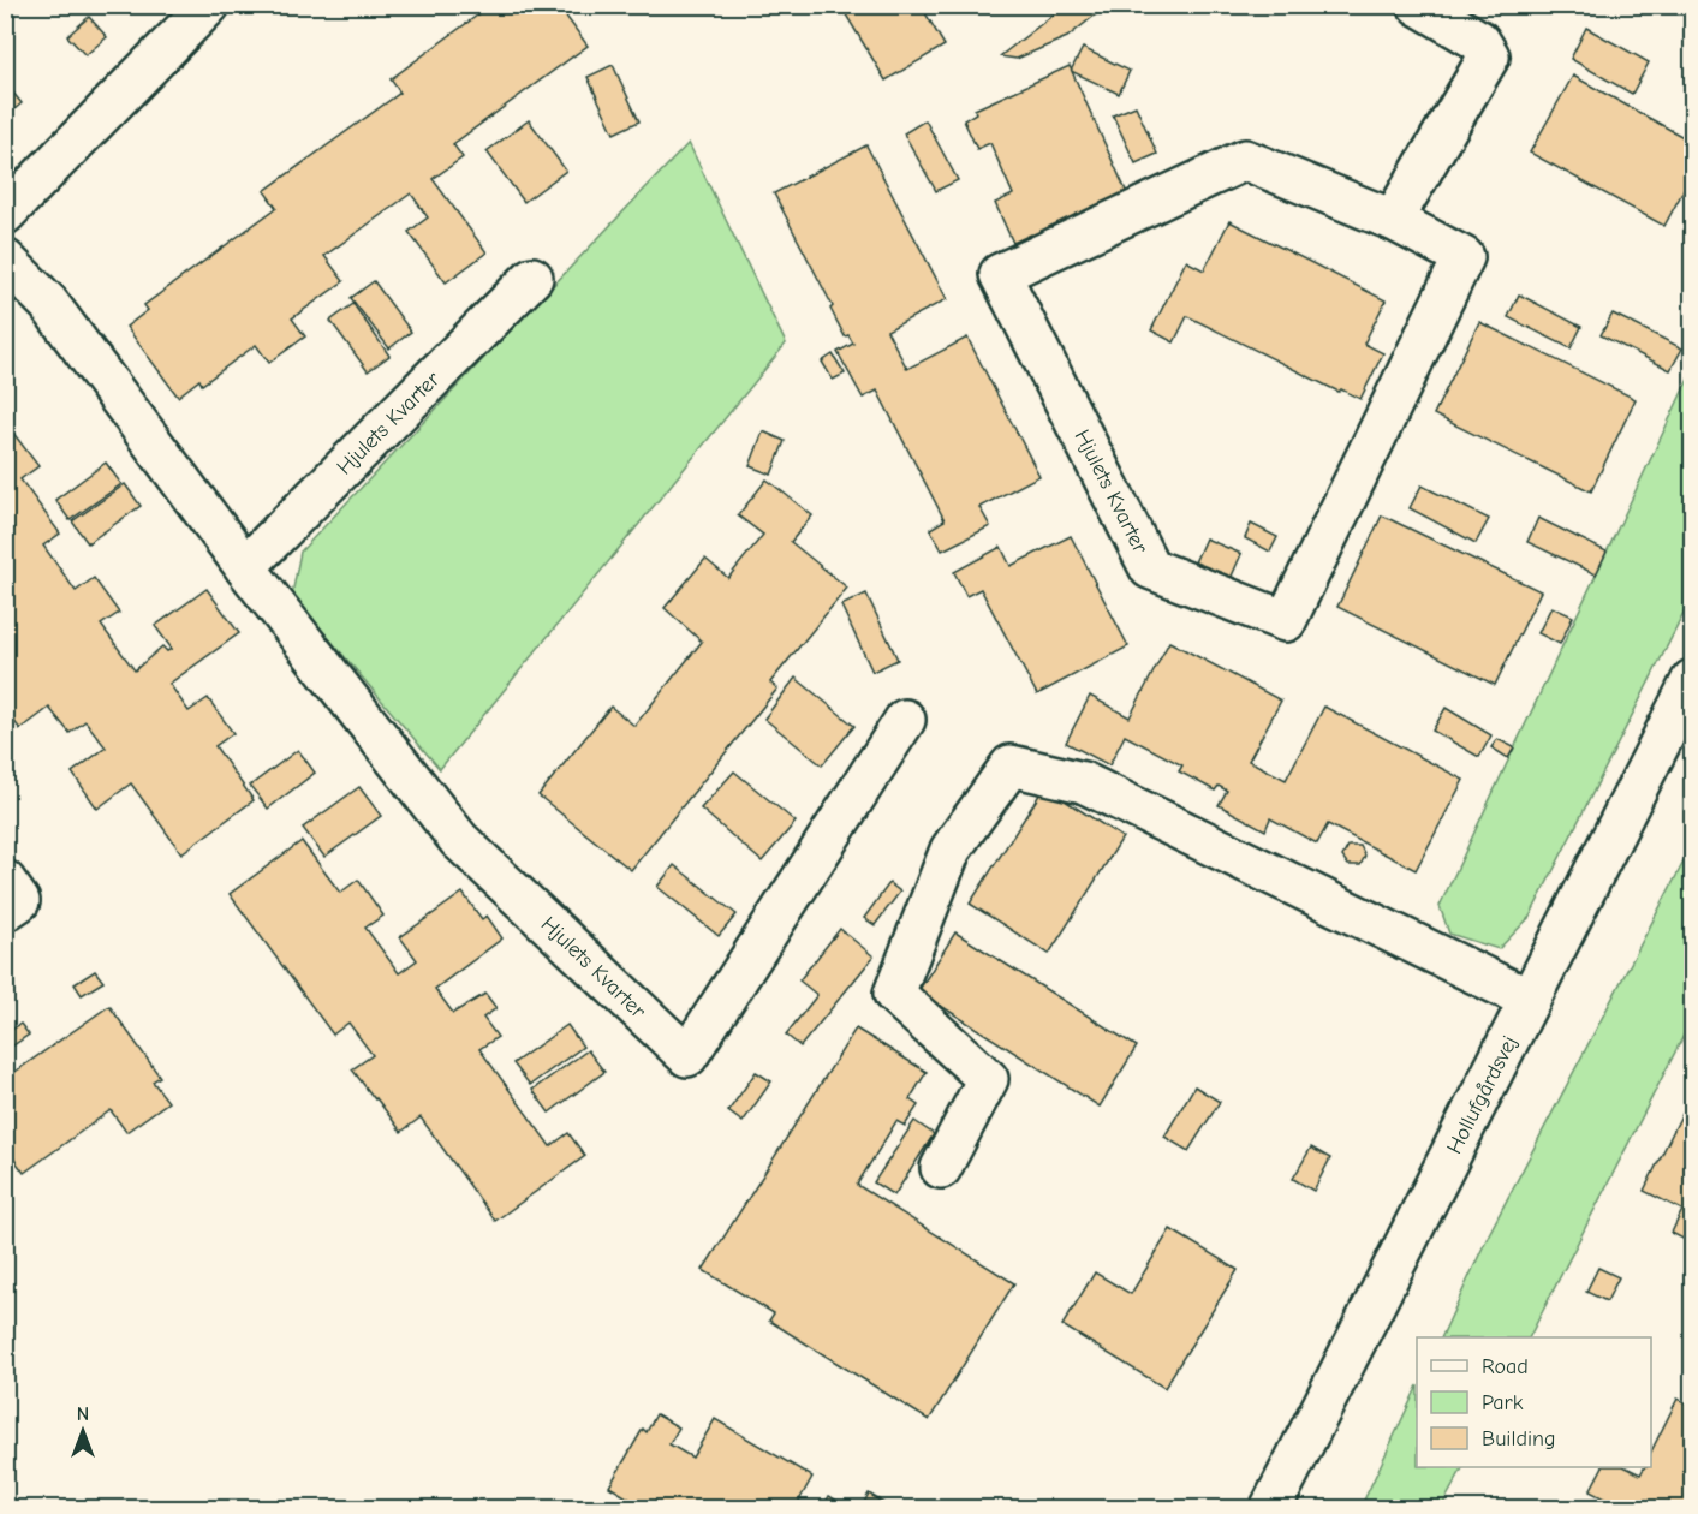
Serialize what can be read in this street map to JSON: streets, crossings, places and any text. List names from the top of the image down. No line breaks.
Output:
{"streets":{"street":["Hjulets Kvarter","Hollufgårdsvej"]},"legend":["Road","Park","Building"],"north":"top"}
